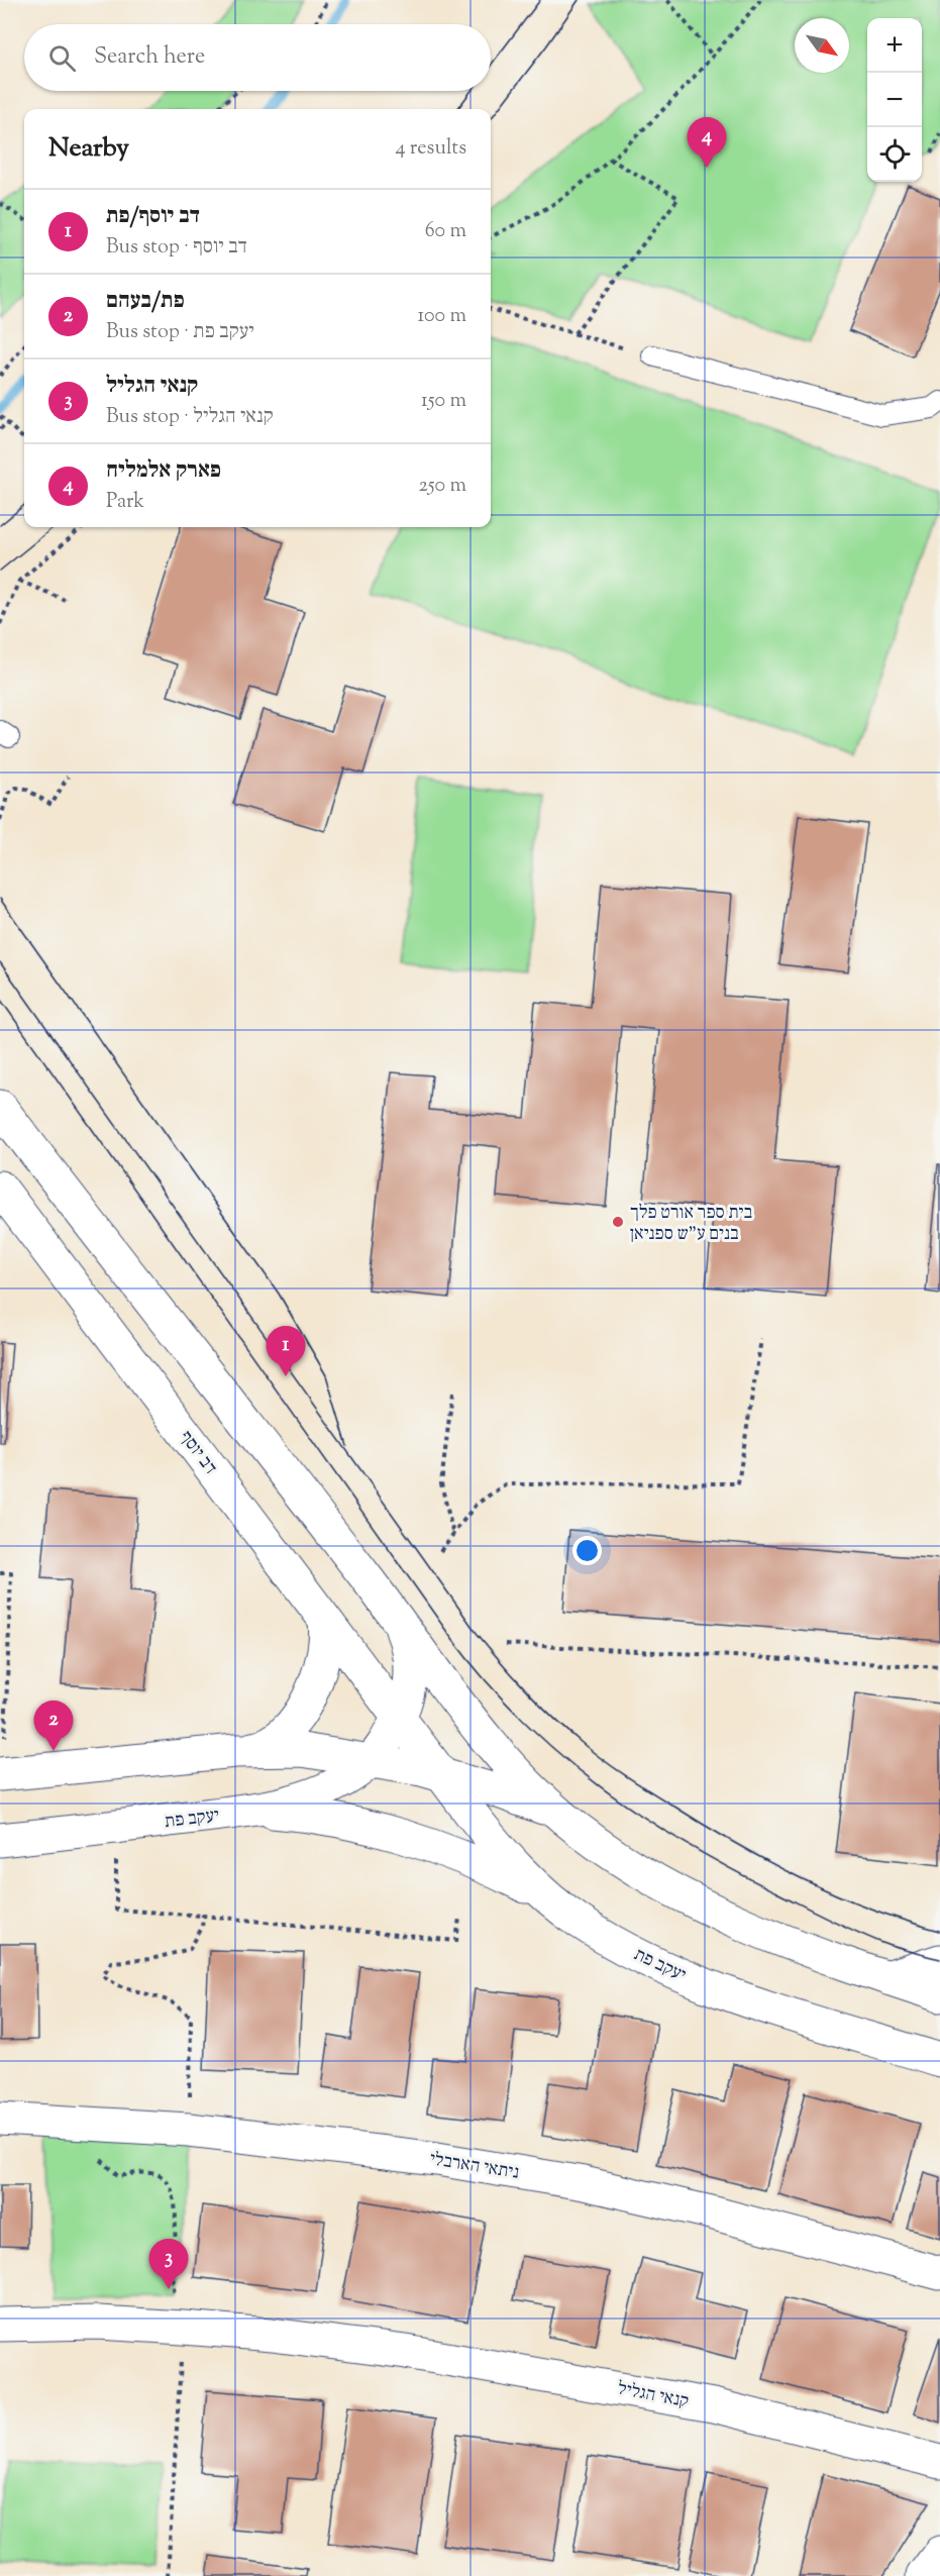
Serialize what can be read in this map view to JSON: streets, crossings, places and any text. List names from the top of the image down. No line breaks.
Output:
{"streets":{"main road":["דב יוסף","יעקב פת","ניתאי הארבלי","קנאי הגליל"]},"crossings":[["דב יוסף","יעקב פת"]],"places":["בית ספר אורט פלך בנים ע\"ש ספניאן"],"north":"bottom right","page":{"map_buttons":["+","−"],"search":"Search here","heading":["Nearby","4 results"],"pins":["4","1","2","3"],"list":[{"mark":"1","name":"דב יוסף/פת","note":"Bus stop · דב יוסף","value":"60 m"},{"mark":"2","name":"פת/בעהם","note":"Bus stop · יעקב פת","value":"100 m"},{"mark":"3","name":"קנאי הגליל","note":"Bus stop · קנאי הגליל","value":"150 m"},{"mark":"4","name":"פארק אלמליח","note":"Park","value":"250 m"}]}}
